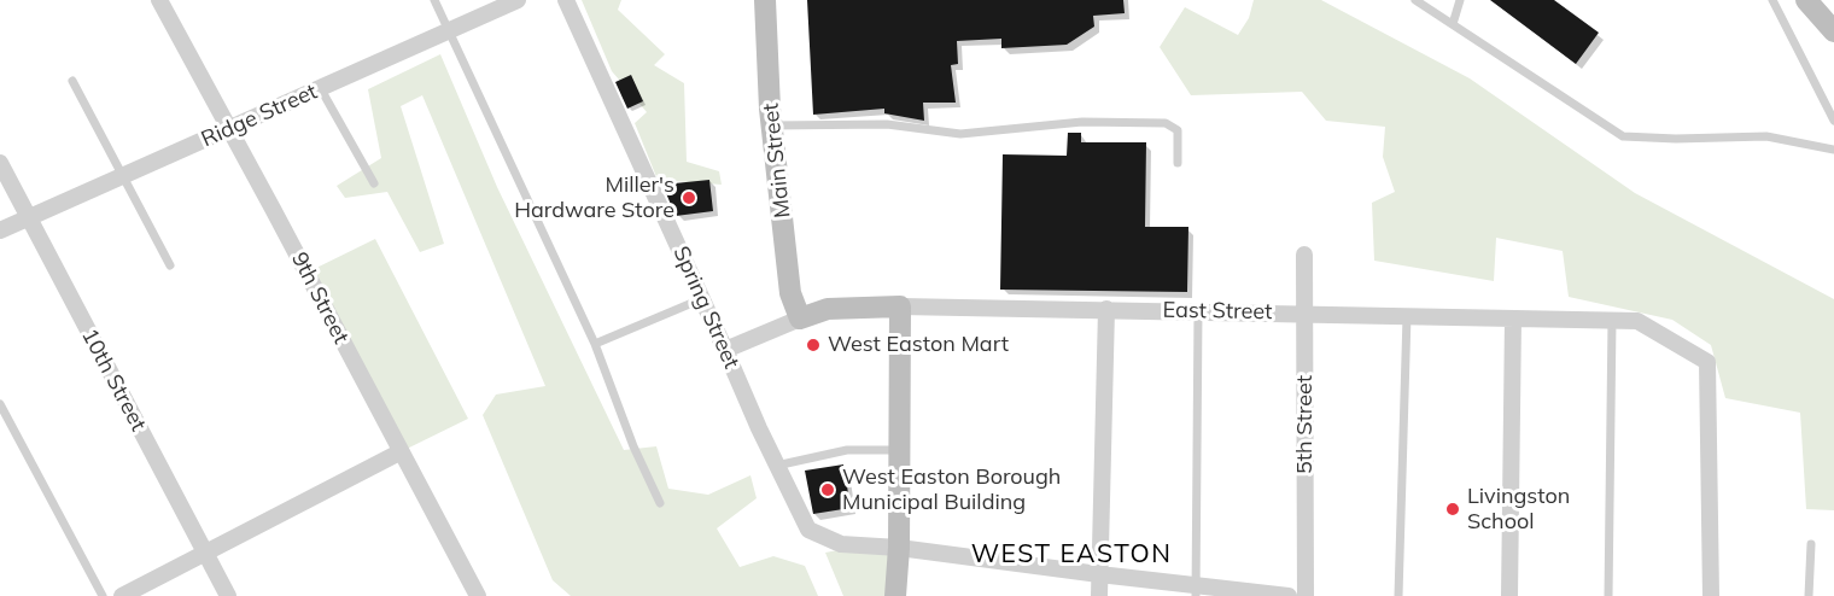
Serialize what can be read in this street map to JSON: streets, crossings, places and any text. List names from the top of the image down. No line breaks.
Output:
{"streets":{"street":["Ridge Street","Main Street","9th Street","Spring Street","East Street","10th Street","5th Street"]},"crossings":[["Ridge Street","9th Street"],["Ridge Street","10th Street"],["Main Street","East Street"],["Spring Street","East Street"],["East Street","5th Street"]],"districts":["WEST EASTON"],"places":["Miller's Hardware Store","West Easton Mart","West Easton Borough Municipal Building","Livingston School"]}
